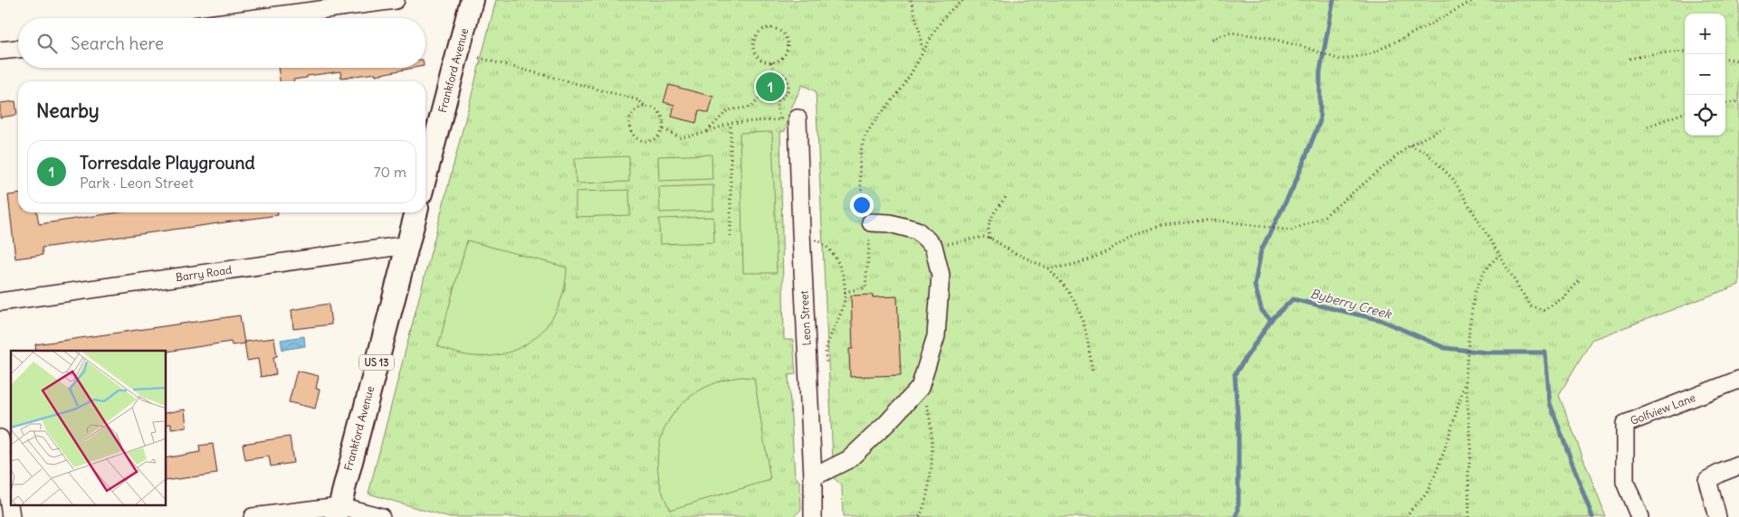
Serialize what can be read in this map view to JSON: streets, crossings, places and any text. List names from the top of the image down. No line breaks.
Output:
{"streets":{"main road":["Frankford Avenue","US 13"],"street":["Barry Road","Leon Street","Golfview Lane"]},"crossings":[["Frankford Avenue","Barry Road"]],"water":["Byberry Creek"],"page":{"map_buttons":["+","−"],"search":"Search here","pins":"1","heading":"Nearby","list":[{"mark":"1","name":"Torresdale Playground","note":"Park · Leon Street","value":"70 m"}]}}
